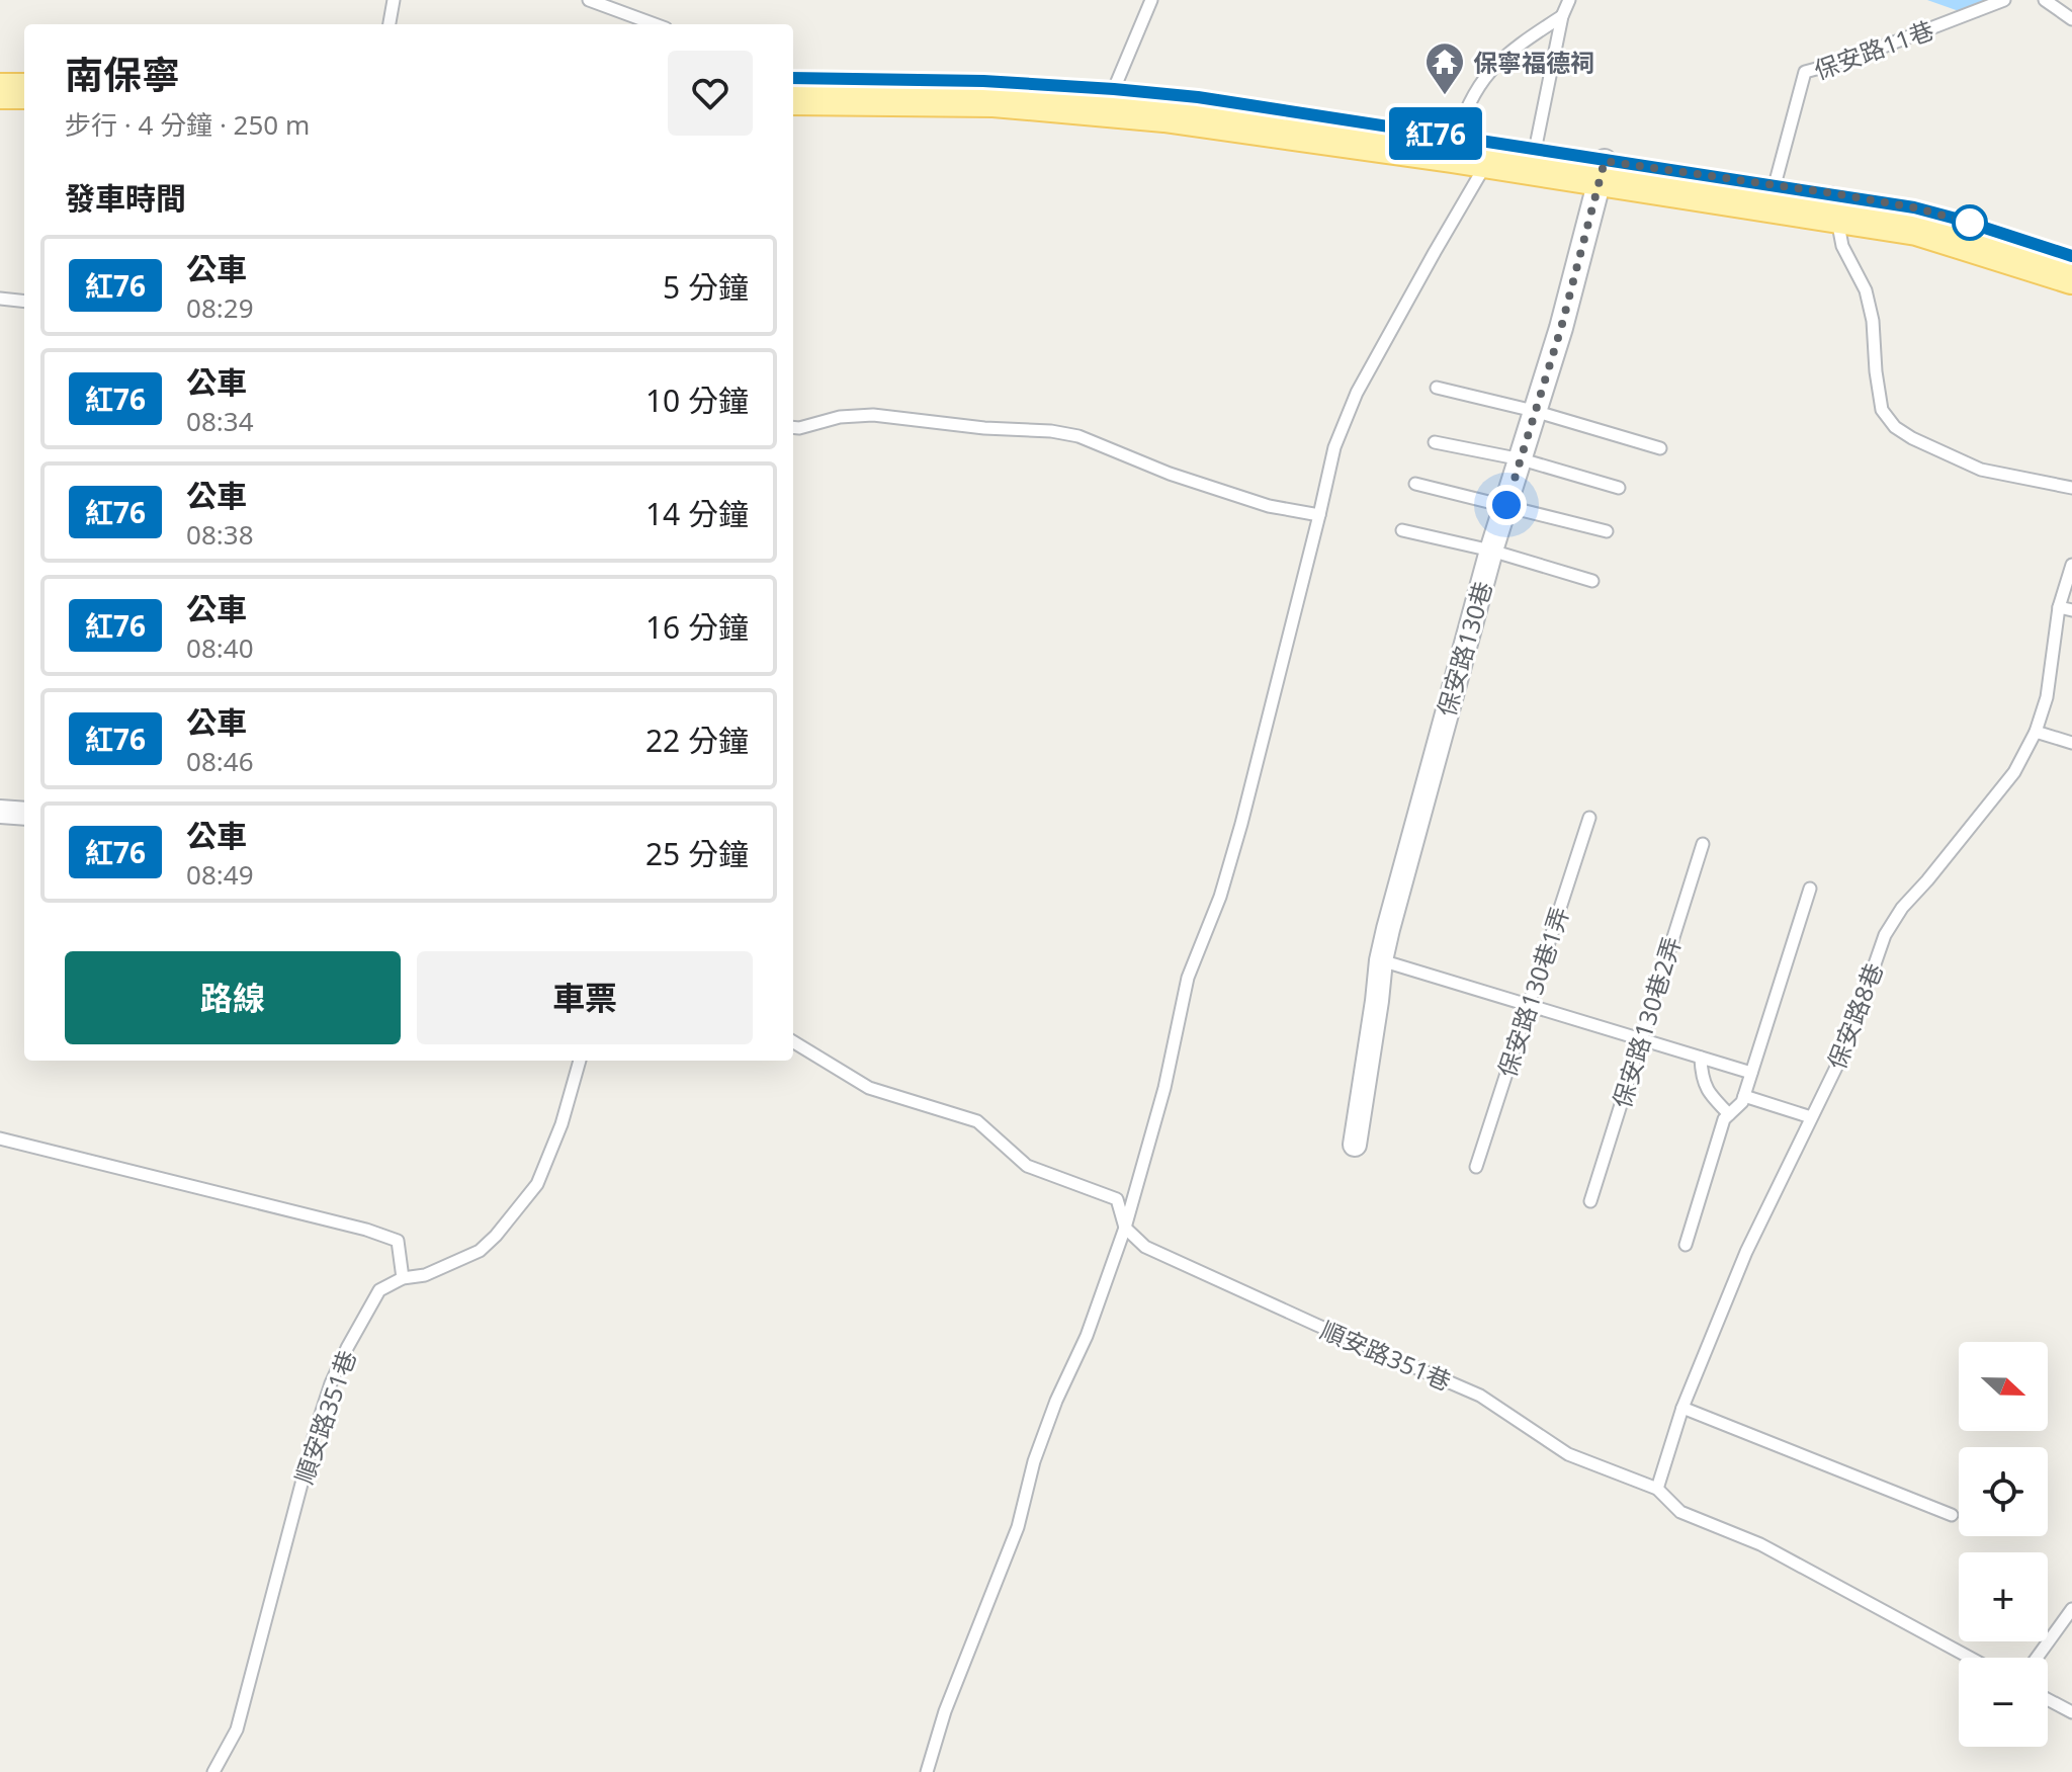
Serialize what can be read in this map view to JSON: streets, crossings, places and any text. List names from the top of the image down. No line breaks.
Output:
{"streets":{"street":["保安路130巷"],"lane":["保安路11巷","保安路130巷1弄","保安路8巷","保安路130巷2弄","順安路351巷"]},"crossings":[["保安路8巷","順安路351巷"]],"places":{"temple":["保寧福德祠"]},"lines":["bus line 紅76"],"north":"right","page":{"on_map":"紅76","heading":[["南保寧","步行 · 4 分鐘 · 250 m"],"發車時間"],"list":[{"mark":"紅76","name":"公車","note":"08:29","value":"5 分鐘"},{"mark":"紅76","name":"公車","note":"08:34","value":"10 分鐘"},{"mark":"紅76","name":"公車","note":"08:38","value":"14 分鐘"},{"mark":"紅76","name":"公車","note":"08:40","value":"16 分鐘"},{"mark":"紅76","name":"公車","note":"08:46","value":"22 分鐘"},{"mark":"紅76","name":"公車","note":"08:49","value":"25 分鐘"}],"buttons":["路線","車票"],"map_buttons":["+","−"]}}
